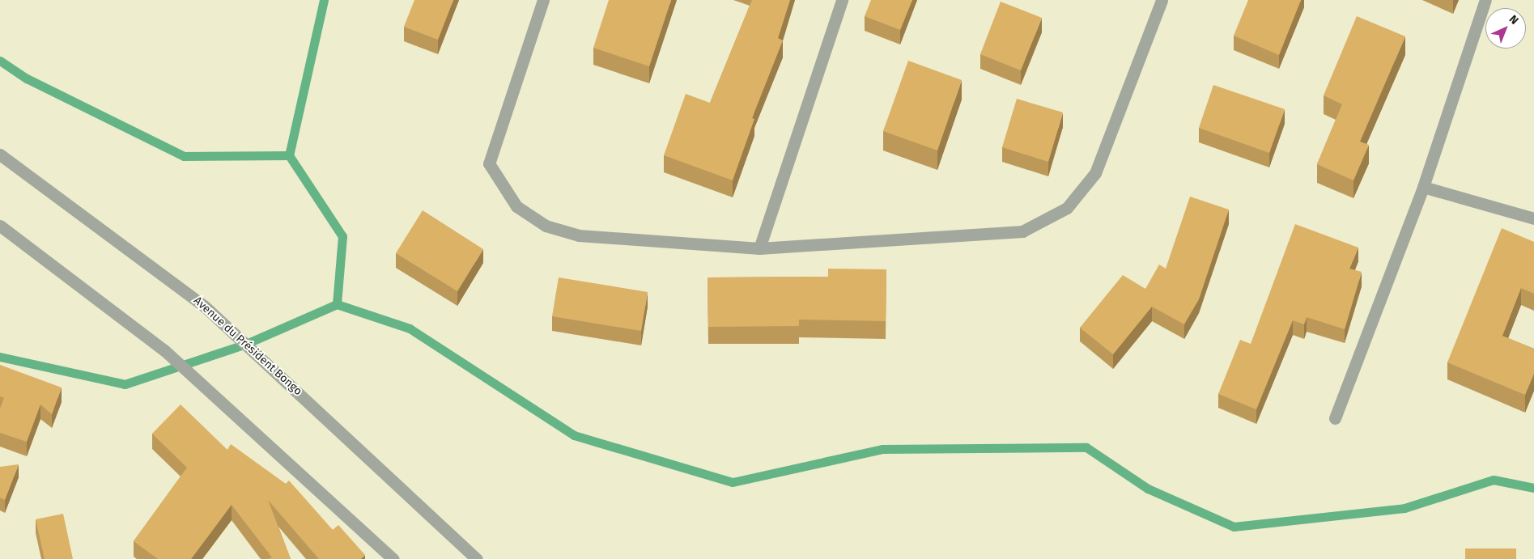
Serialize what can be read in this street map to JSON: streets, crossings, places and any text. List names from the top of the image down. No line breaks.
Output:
{"streets":{"street":["Avenue du Président Bongo"]},"north":"top right"}
